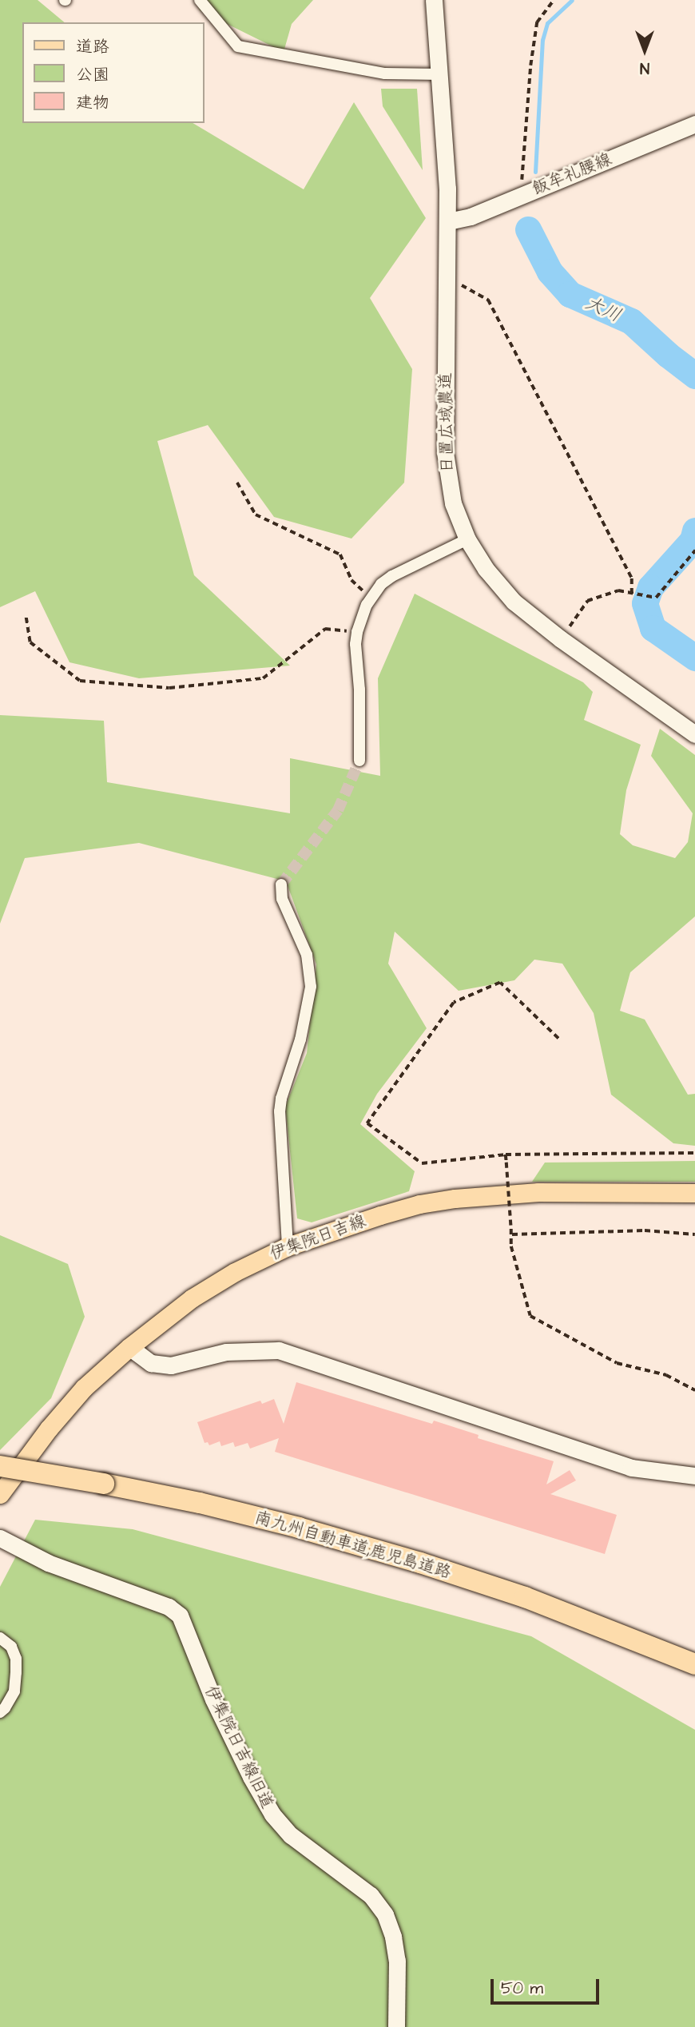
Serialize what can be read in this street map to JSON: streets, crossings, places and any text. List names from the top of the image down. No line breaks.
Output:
{"streets":{"highway":["南九州自動車道;鹿児島道路"],"main road":["伊集院日吉線"],"street":["飯牟礼腰線","日置広域農道","伊集院日吉線旧道"]},"crossings":[["飯牟礼腰線","日置広域農道"],["伊集院日吉線","南九州自動車道;鹿児島道路"]],"water":["大川"],"legend":["道路","公園","建物"],"scale_bar":"50 m","north":"bottom"}
